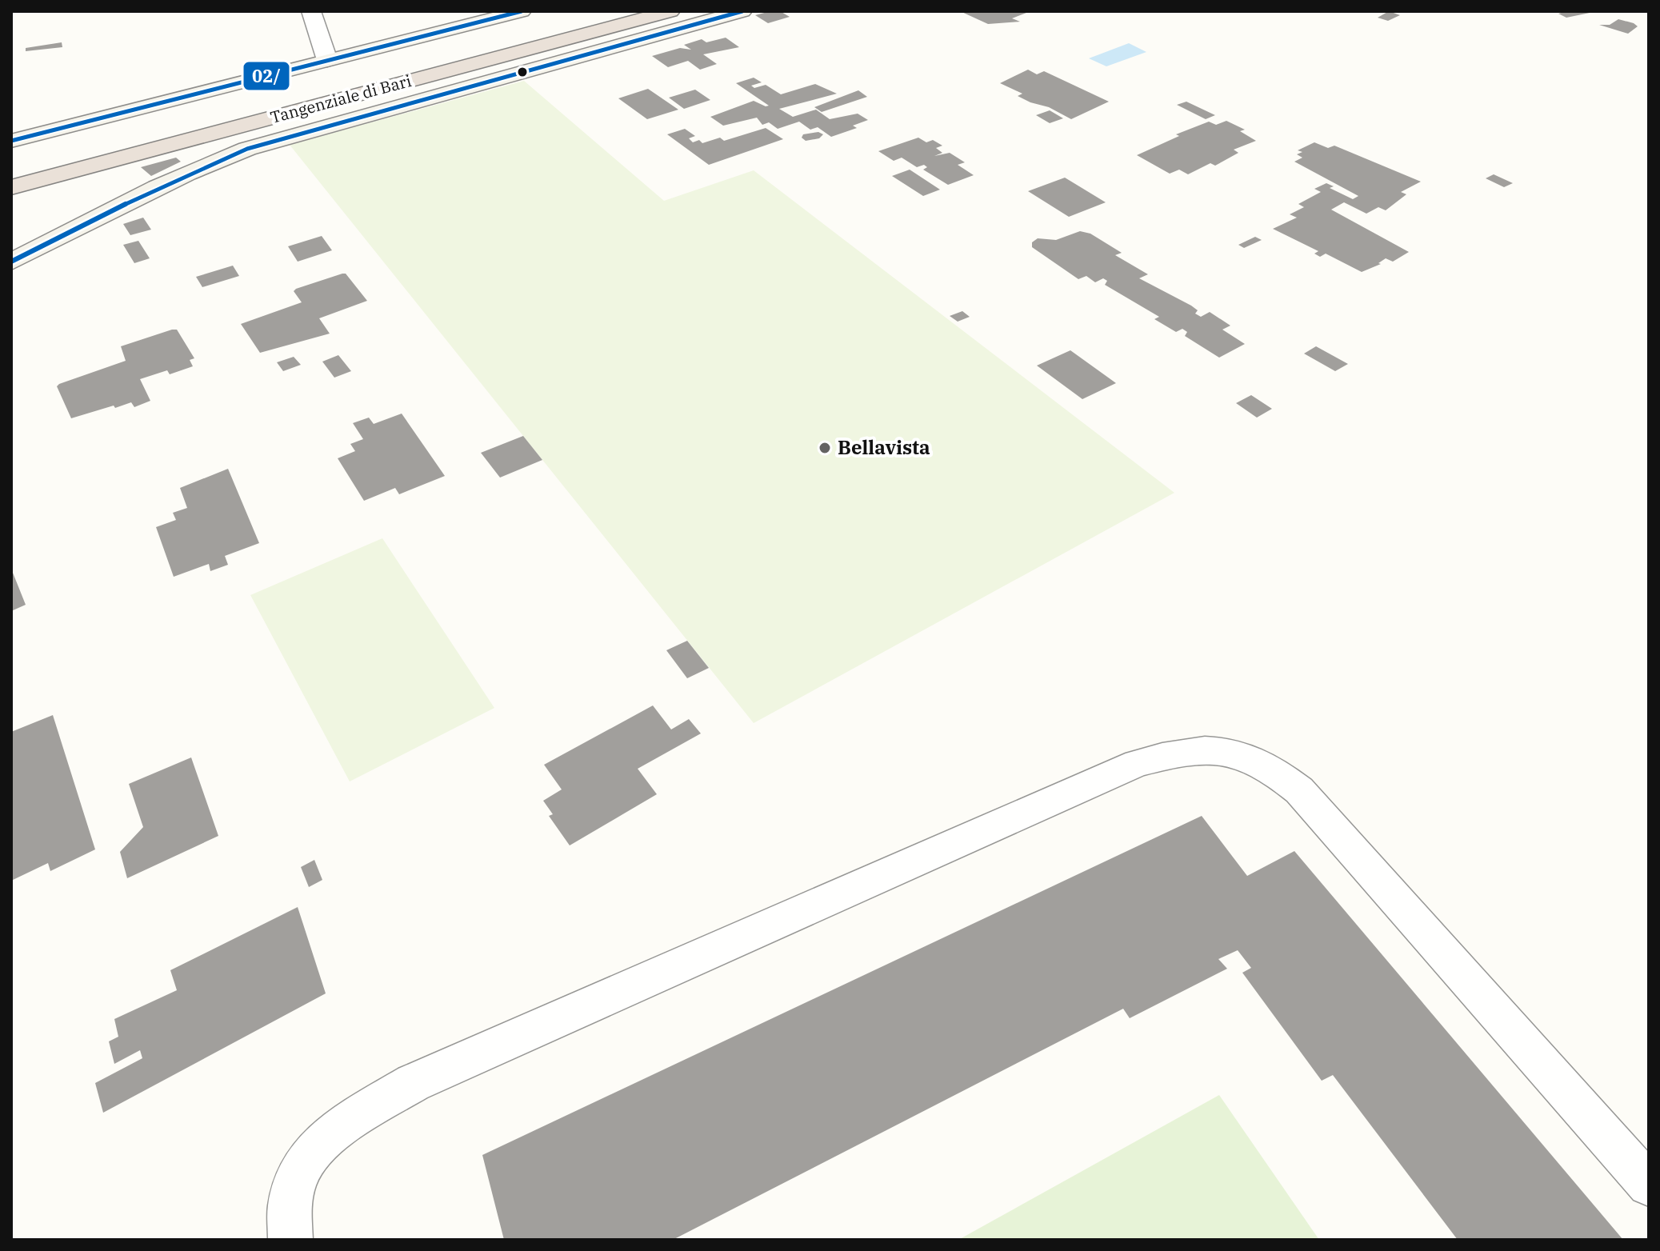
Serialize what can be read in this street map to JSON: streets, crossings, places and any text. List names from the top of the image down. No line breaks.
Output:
{"streets":{"highway":["Tangenziale di Bari"]},"places":["Bellavista"],"lines":["transit line 02/"]}
